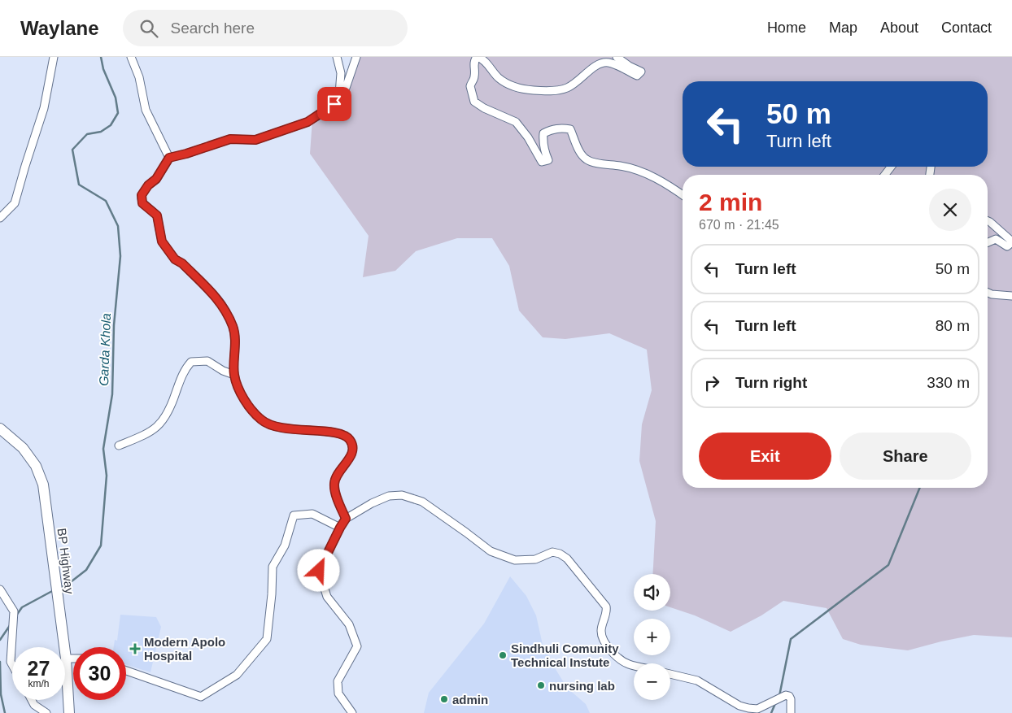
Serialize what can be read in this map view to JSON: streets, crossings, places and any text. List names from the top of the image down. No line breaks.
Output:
{"streets":{"highway":["BP Highway"]},"water":["Garda Khola"],"places":{"health":["Modern Apolo Hospital"],"other":["Sindhuli Comunity Technical Instute","nursing lab","admin"]},"page":{"header":"Waylane","search":"Search here","nav":["Home","Map","About","Contact"],"turn":["50 m","Turn left"],"heading":["2 min","670 m · 21:45"],"list":[{"name":"Turn left","value":"50 m"},{"name":"Turn left","value":"80 m"},{"name":"Turn right","value":"330 m"}],"buttons":["Exit","Share"],"map_buttons":["+","−"],"speed":"27 km/h","limit":"30"}}
